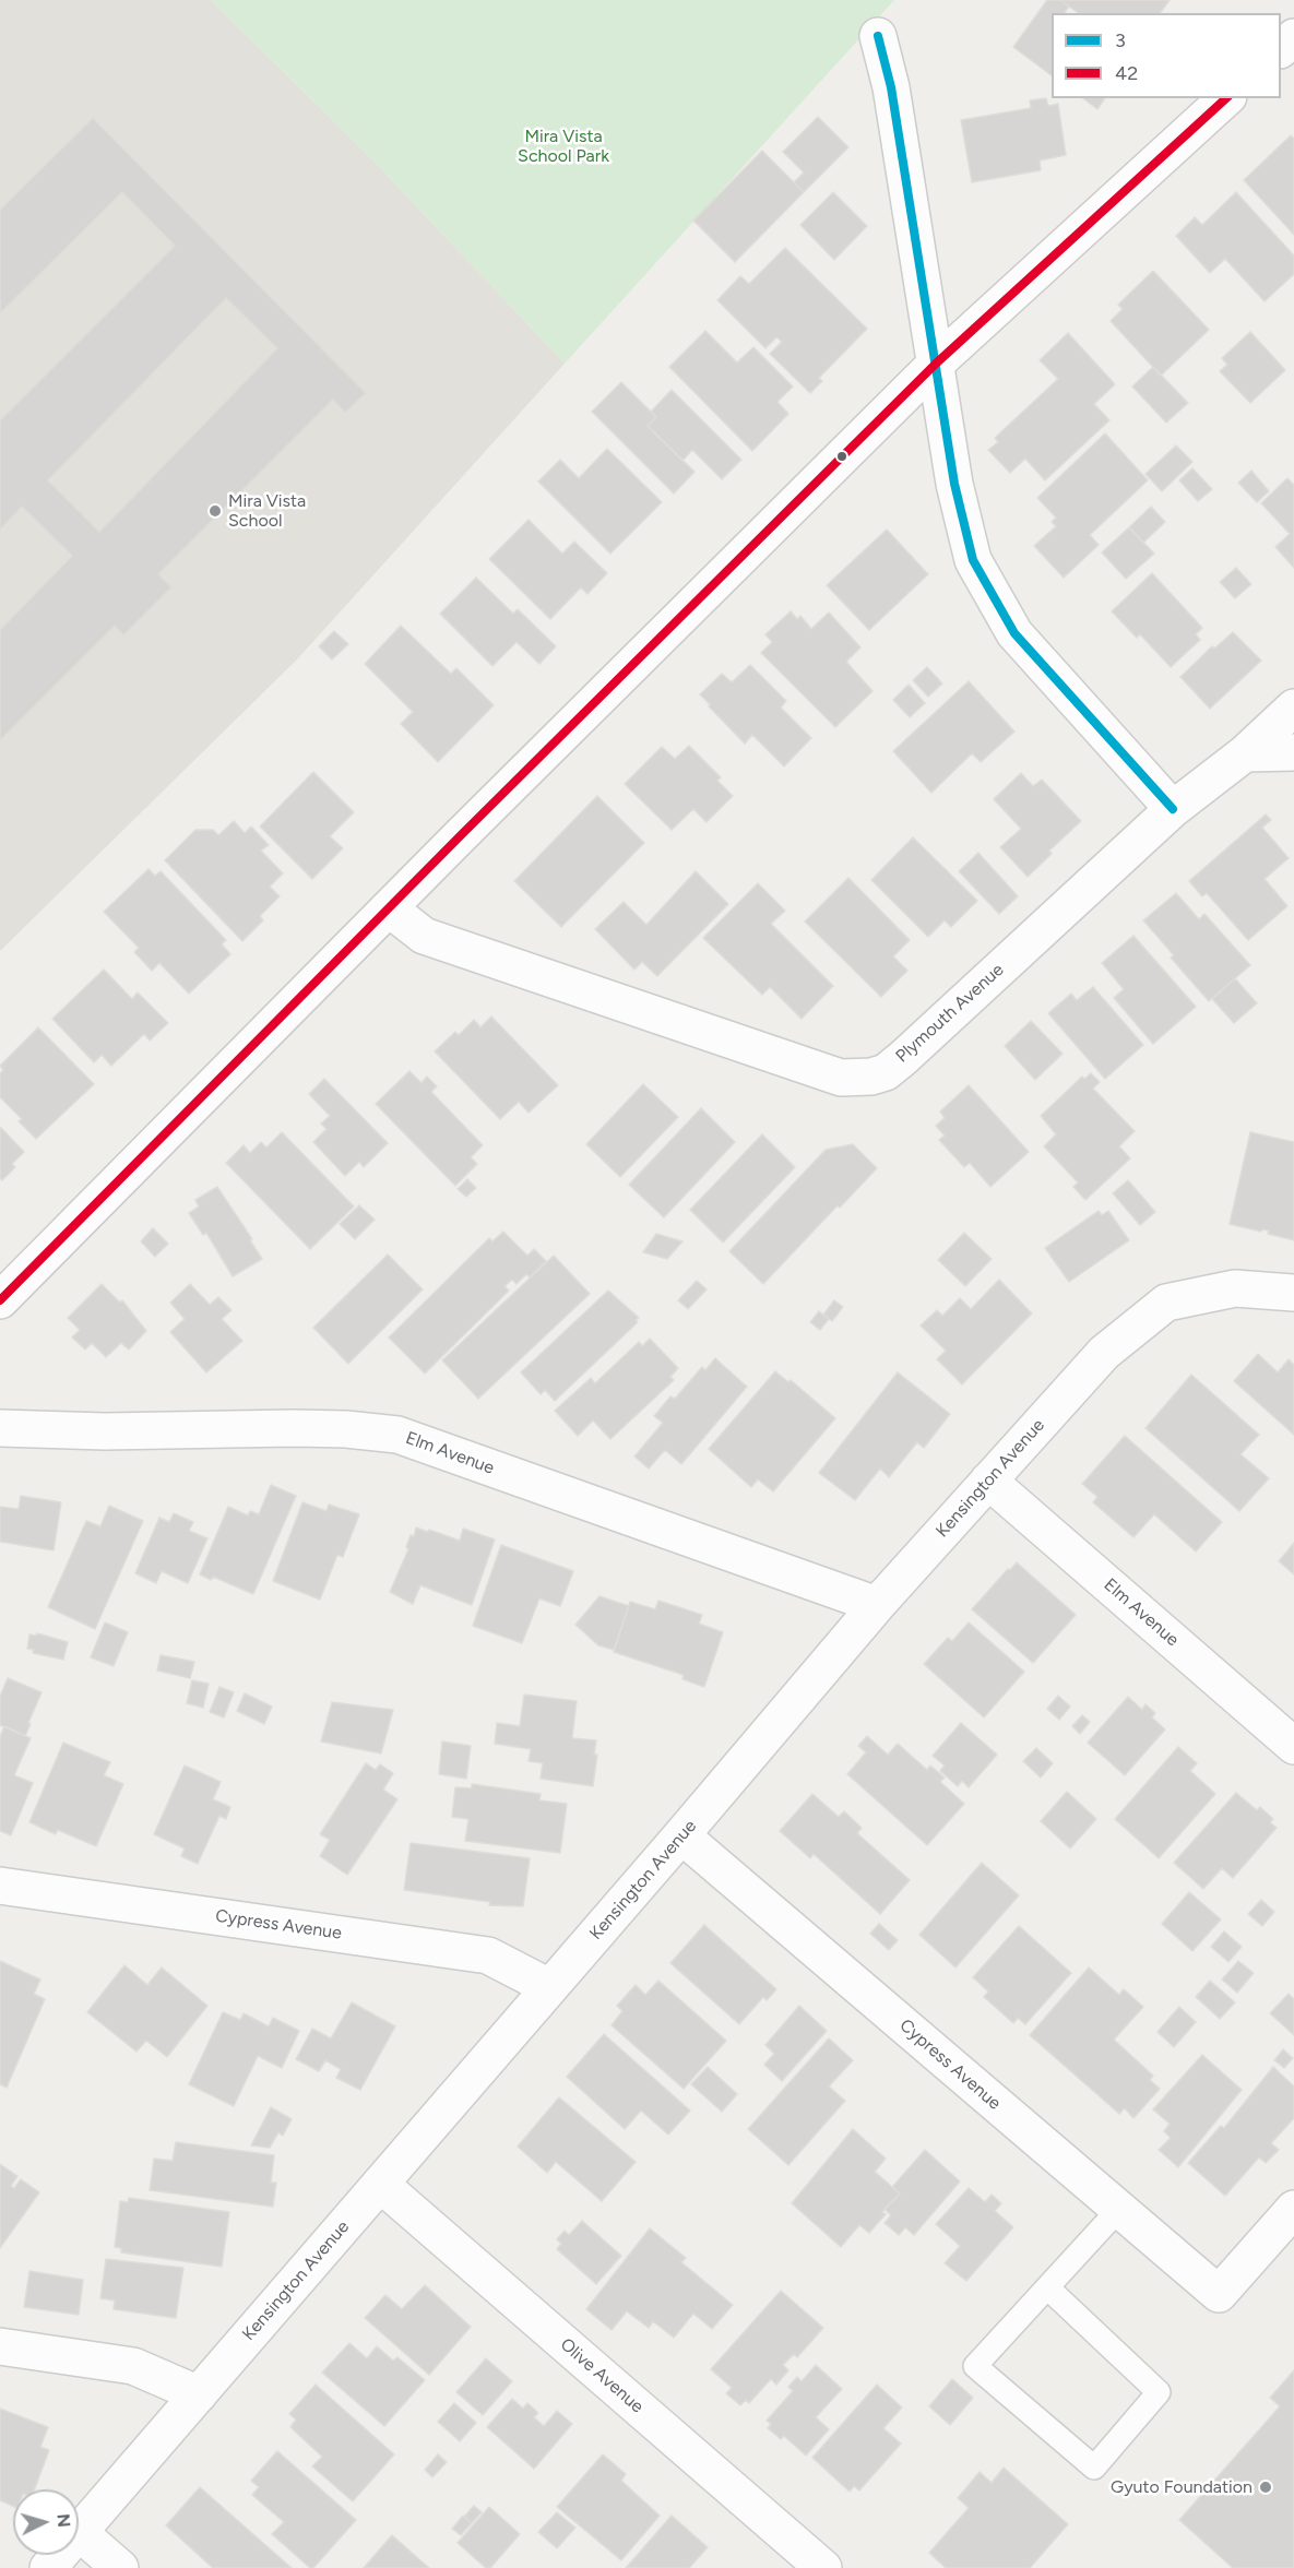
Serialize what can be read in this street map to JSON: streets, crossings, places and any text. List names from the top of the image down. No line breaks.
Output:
{"streets":{"street":["Plymouth Avenue","Elm Avenue","Kensington Avenue","Cypress Avenue","Olive Avenue"]},"crossings":[["Elm Avenue","Kensington Avenue"],["Kensington Avenue","Cypress Avenue"],["Kensington Avenue","Olive Avenue"]],"parks":["Mira Vista School Park"],"places":["Mira Vista School","Gyuto Foundation"],"lines":["transit line 3","transit line 42"],"legend":["3","42"],"north":"right"}
